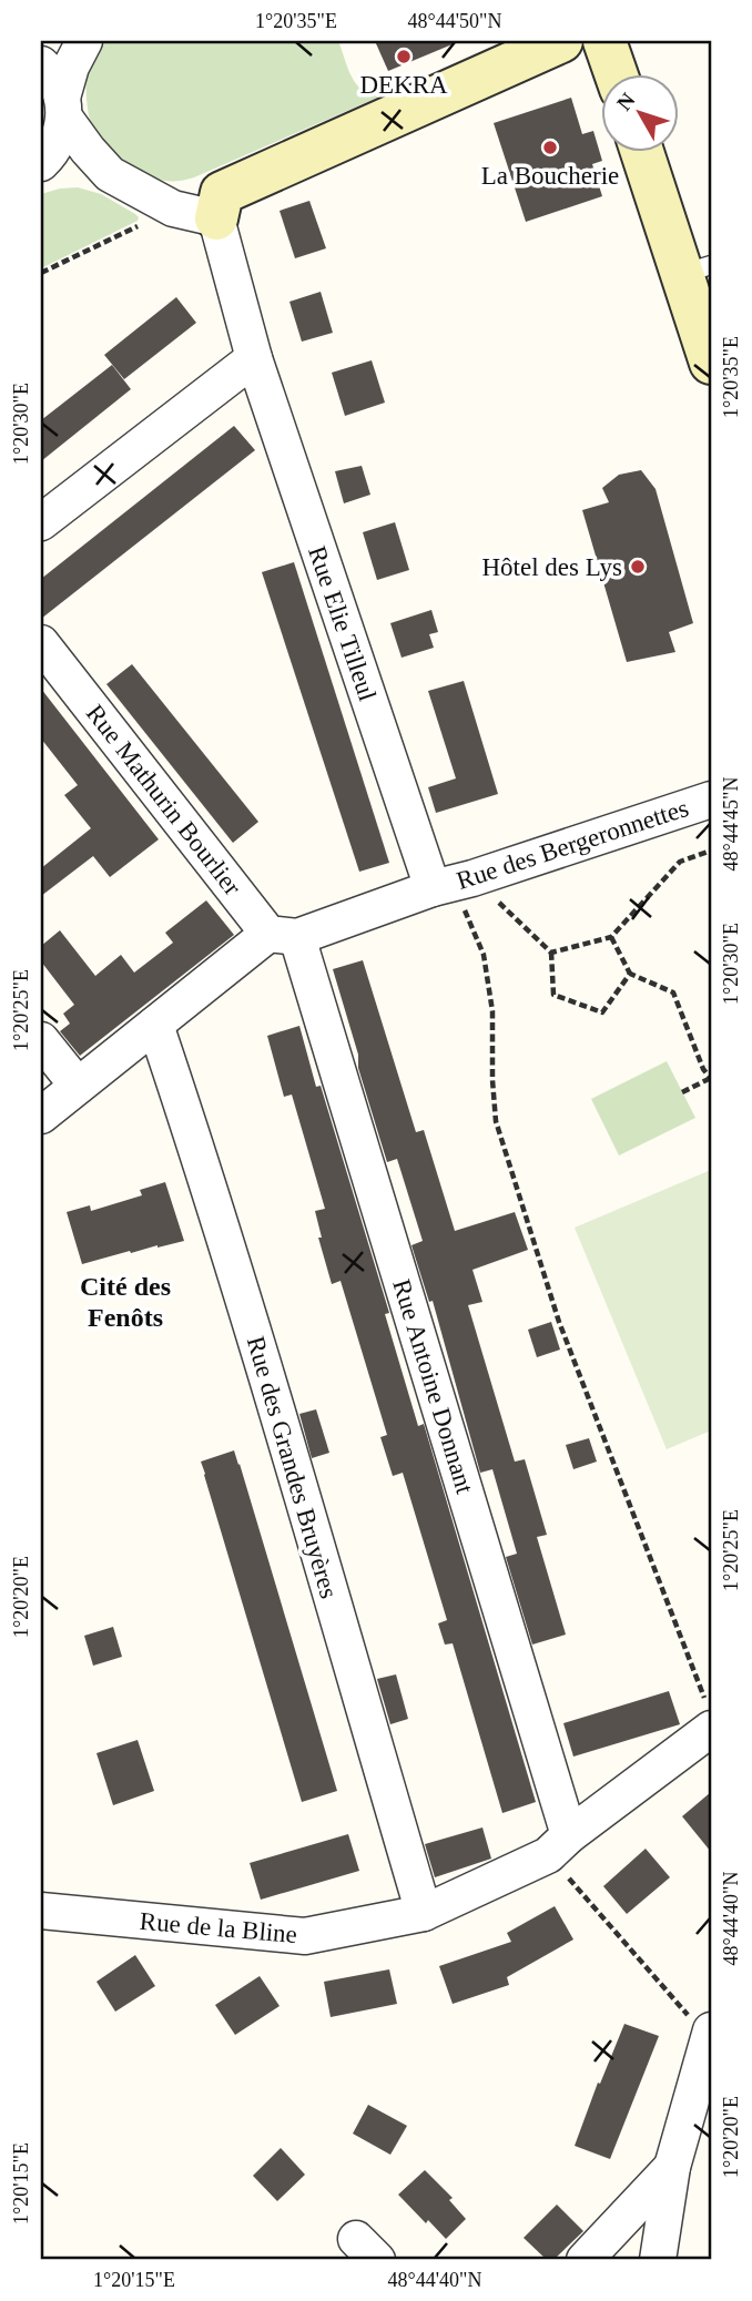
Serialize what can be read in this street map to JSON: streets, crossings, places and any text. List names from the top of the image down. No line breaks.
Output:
{"streets":{"street":["Rue Elie Tilleul","Rue Mathurin Bourlier","Rue des Bergeronnettes","Rue Antoine Donnant","Rue des Grandes Bruyères","Rue de la Bline"]},"crossings":[["Rue Elie Tilleul","Rue des Bergeronnettes"],["Rue Mathurin Bourlier","Rue Antoine Donnant"],["Rue Antoine Donnant","Rue de la Bline"],["Rue des Grandes Bruyères","Rue de la Bline"]],"districts":["Cité des Fenôts"],"places":["DEKRA","La Boucherie","Hôtel des Lys"],"north":"top left","coordinates":["1°20'35\"E","48°44'50\"N","1°20'30\"E","48°44'45\"N","1°20'25\"E","1°20'20\"E","48°44'40\"N","1°20'15\"E"]}
